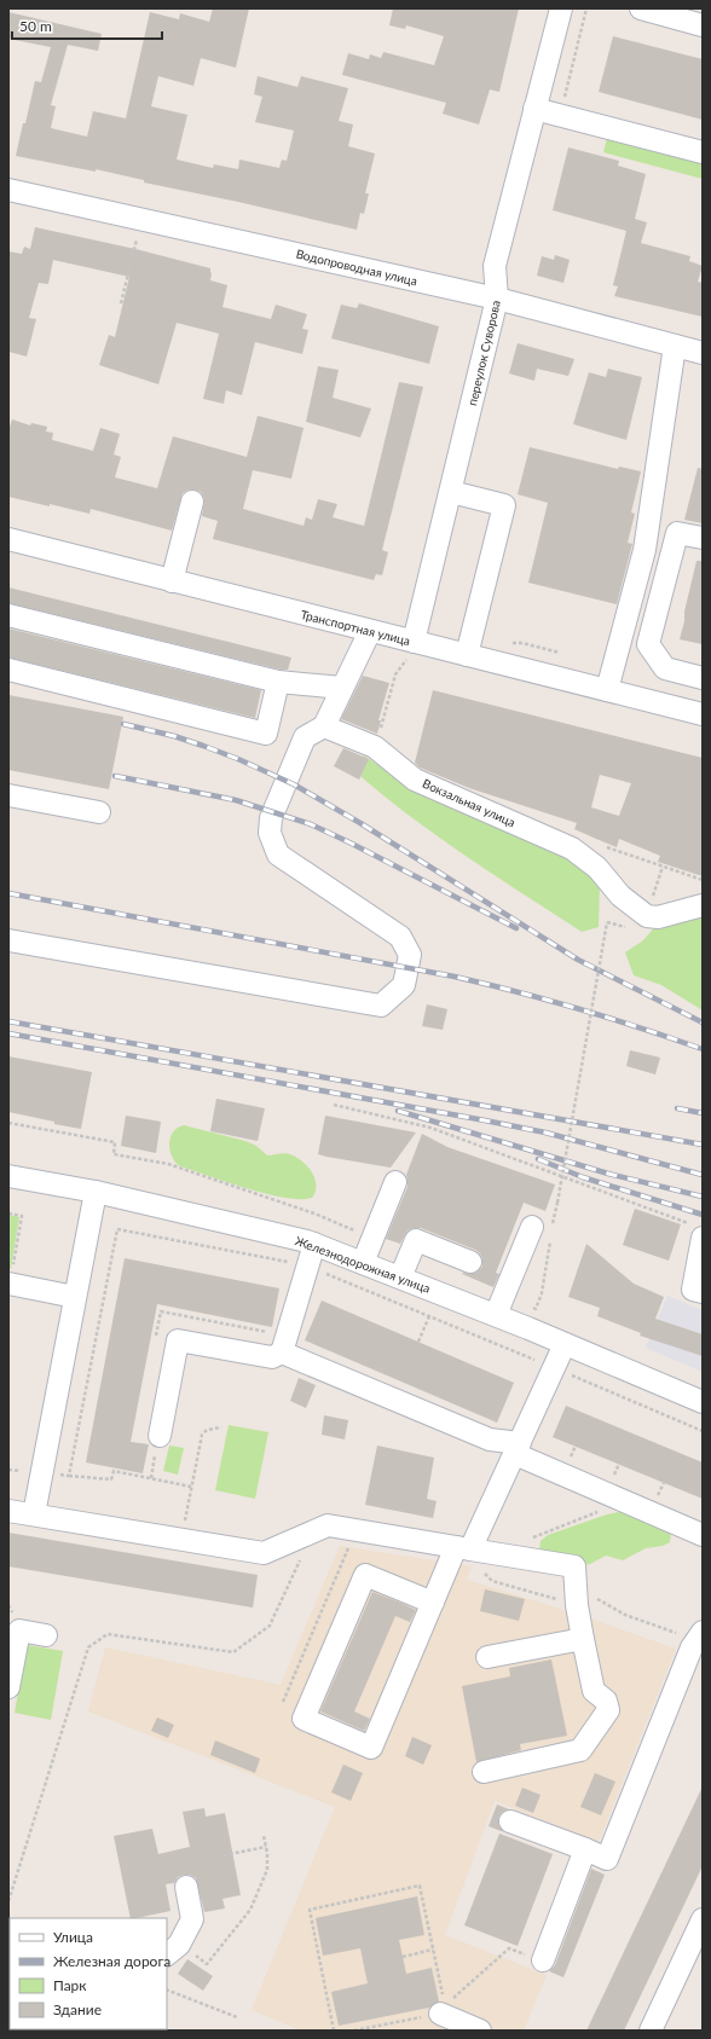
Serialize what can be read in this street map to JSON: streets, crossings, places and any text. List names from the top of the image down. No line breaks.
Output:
{"streets":{"street":["Водопроводная улица","переулок Суворова","Транспортная улица","Вокзальная улица","Железнодорожная улица"]},"crossings":[["Водопроводная улица","переулок Суворова"],["переулок Суворова","Транспортная улица"]],"legend":["Улица","Железная дорога","Парк","Здание"],"scale_bar":"50 m"}
